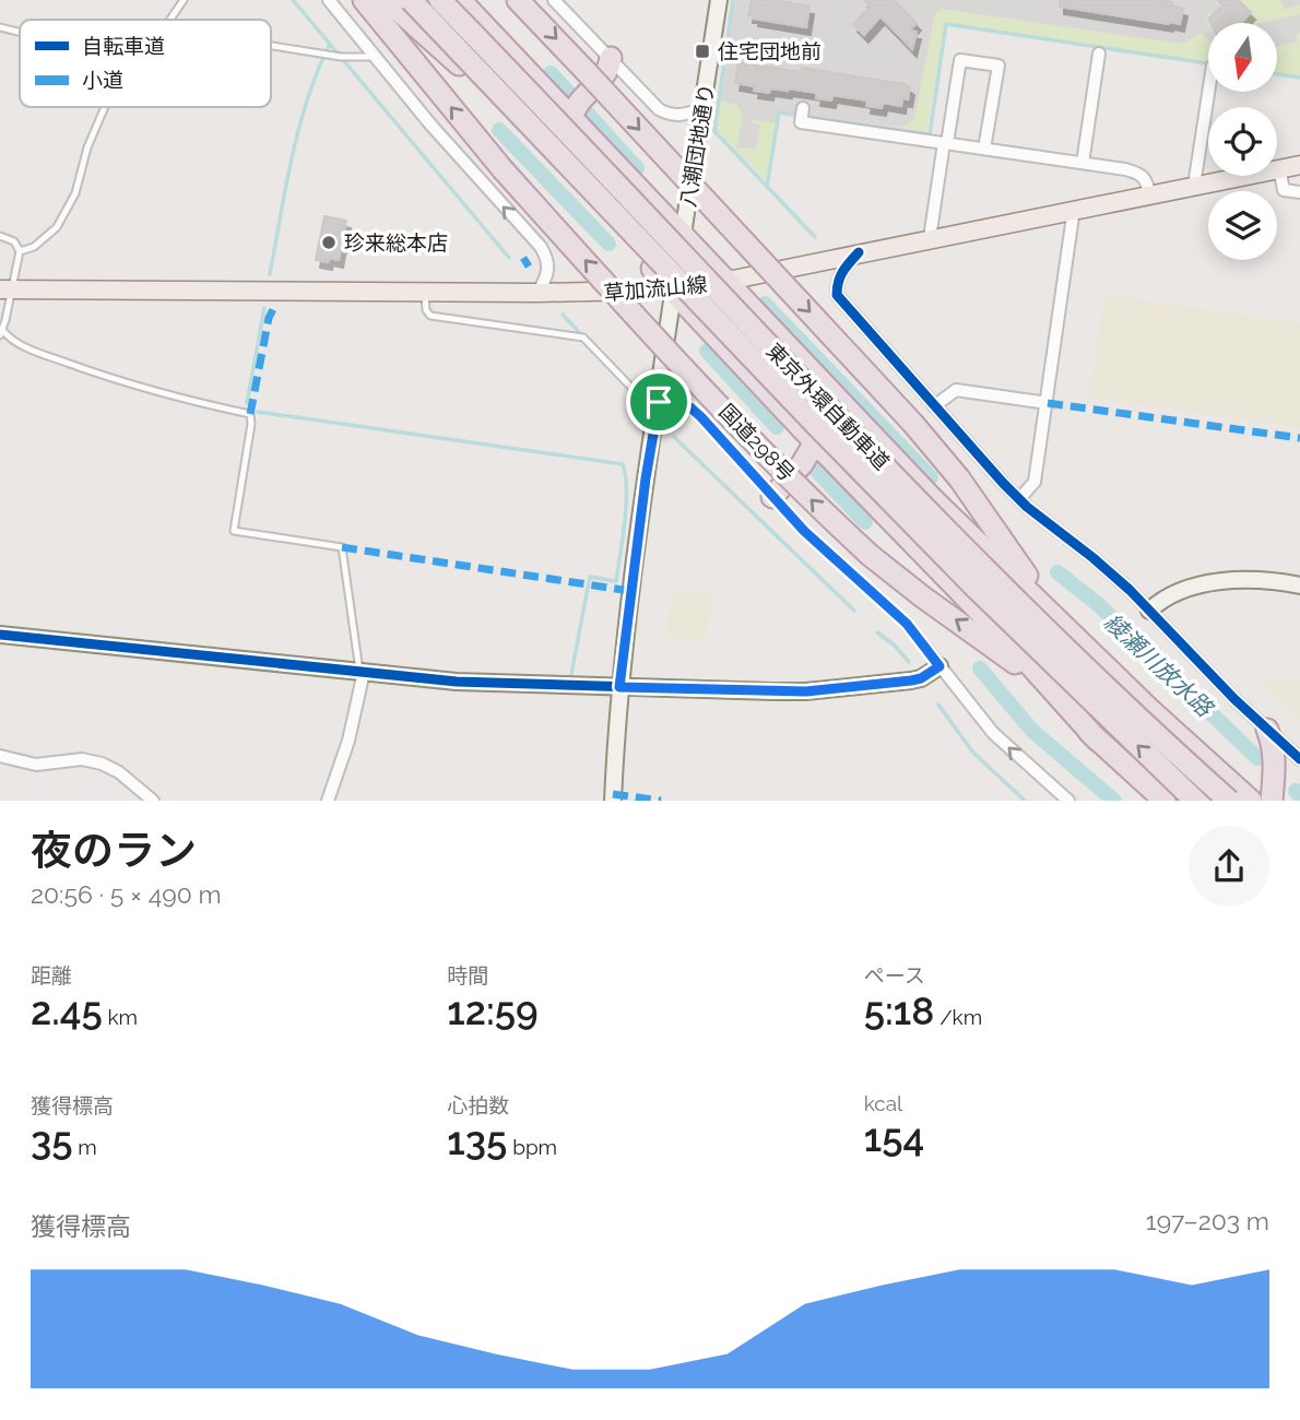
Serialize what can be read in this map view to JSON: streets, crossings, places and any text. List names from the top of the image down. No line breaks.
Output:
{"streets":{"highway":["東京外環自動車道","国道298号"],"main road":["草加流山線"],"street":["八潮団地通り"]},"crossings":[["八潮団地通り","草加流山線"],["八潮団地通り","国道298号"],["草加流山線","国道298号"]],"water":["綾瀬川放水路"],"places":{"transit":["住宅団地前"],"other":["珍来総本店"]},"legend":["自転車道","小道"],"north":"bottom","page":{"heading":["夜のラン","20:56 · 5 × 490 m"],"stats":[["距離","2.45 km"],["時間","12:59"],["ペース","5:18 /km"],["獲得標高","35 m"],["心拍数","135 bpm"],["kcal","154"]],"chart":["獲得標高","197–203 m"]}}
